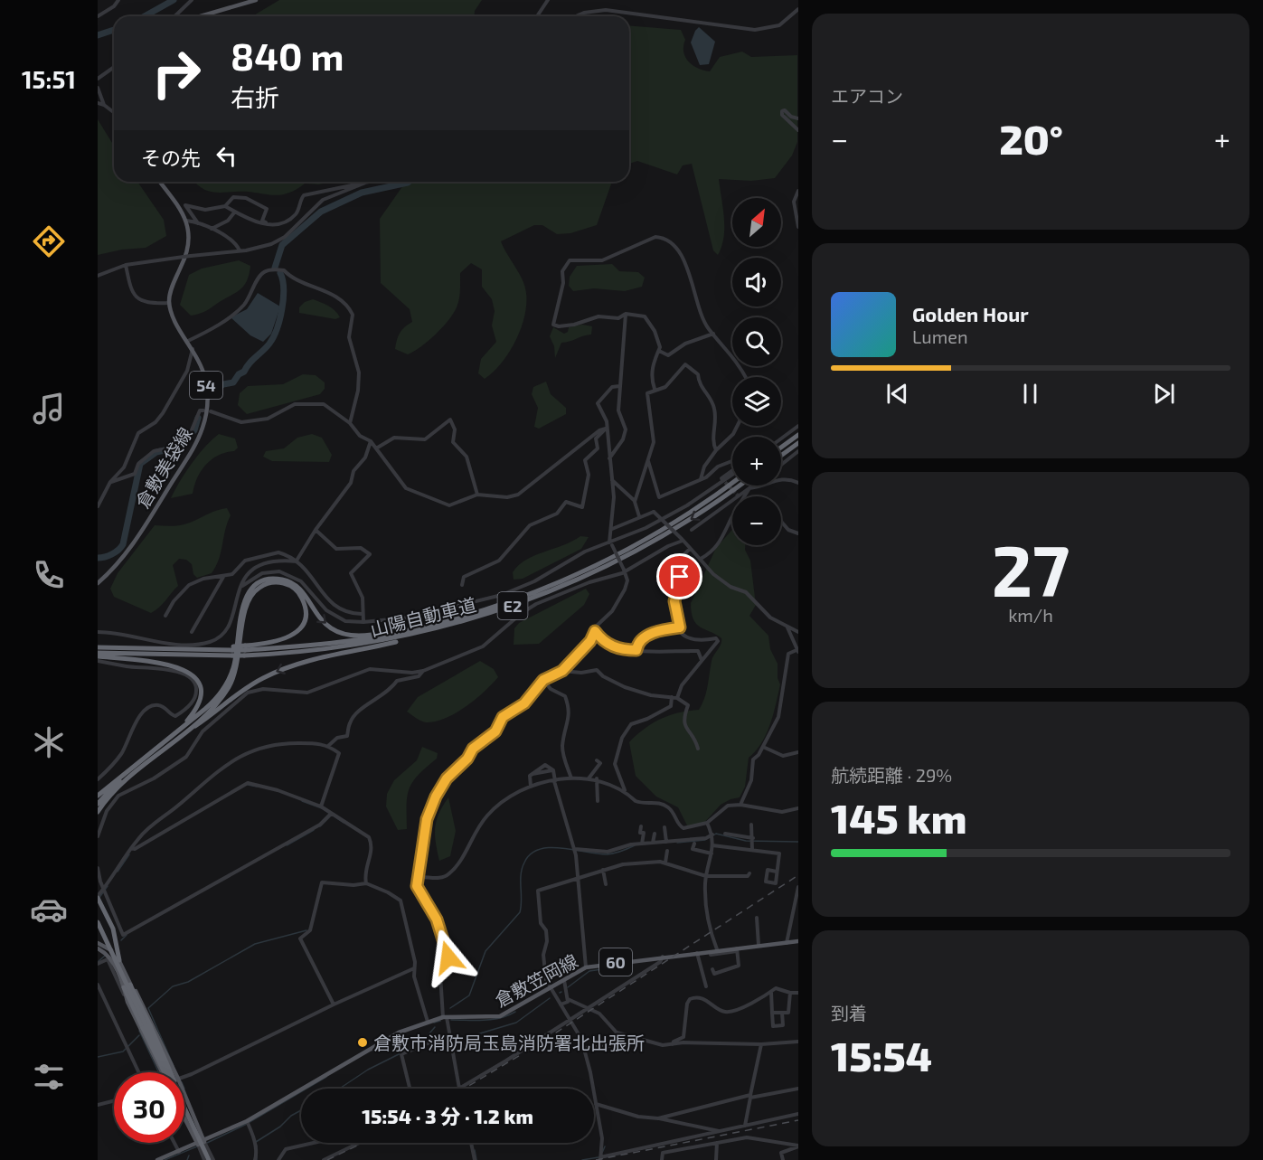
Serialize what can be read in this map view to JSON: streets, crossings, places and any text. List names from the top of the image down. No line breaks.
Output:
{"streets":{"highway":["E2","山陽自動車道"],"main road":["54","倉敷美袋線","60","倉敷笠岡線"]},"places":["倉敷市消防局玉島消防署北出張所"],"north":"top right","page":{"tabs":"15:51","tile":["エアコン",["27","km/h"],["航続距離 · 29%","145 km"],["到着","15:54"]],"turn":["840 m","右折"],"heat":["−","20°","+"],"then":"その先","map_buttons":["+","−"],"song":["Golden Hour","Lumen"],"limit":"30","trip":"15:54 · 3 分 · 1.2 km"}}
